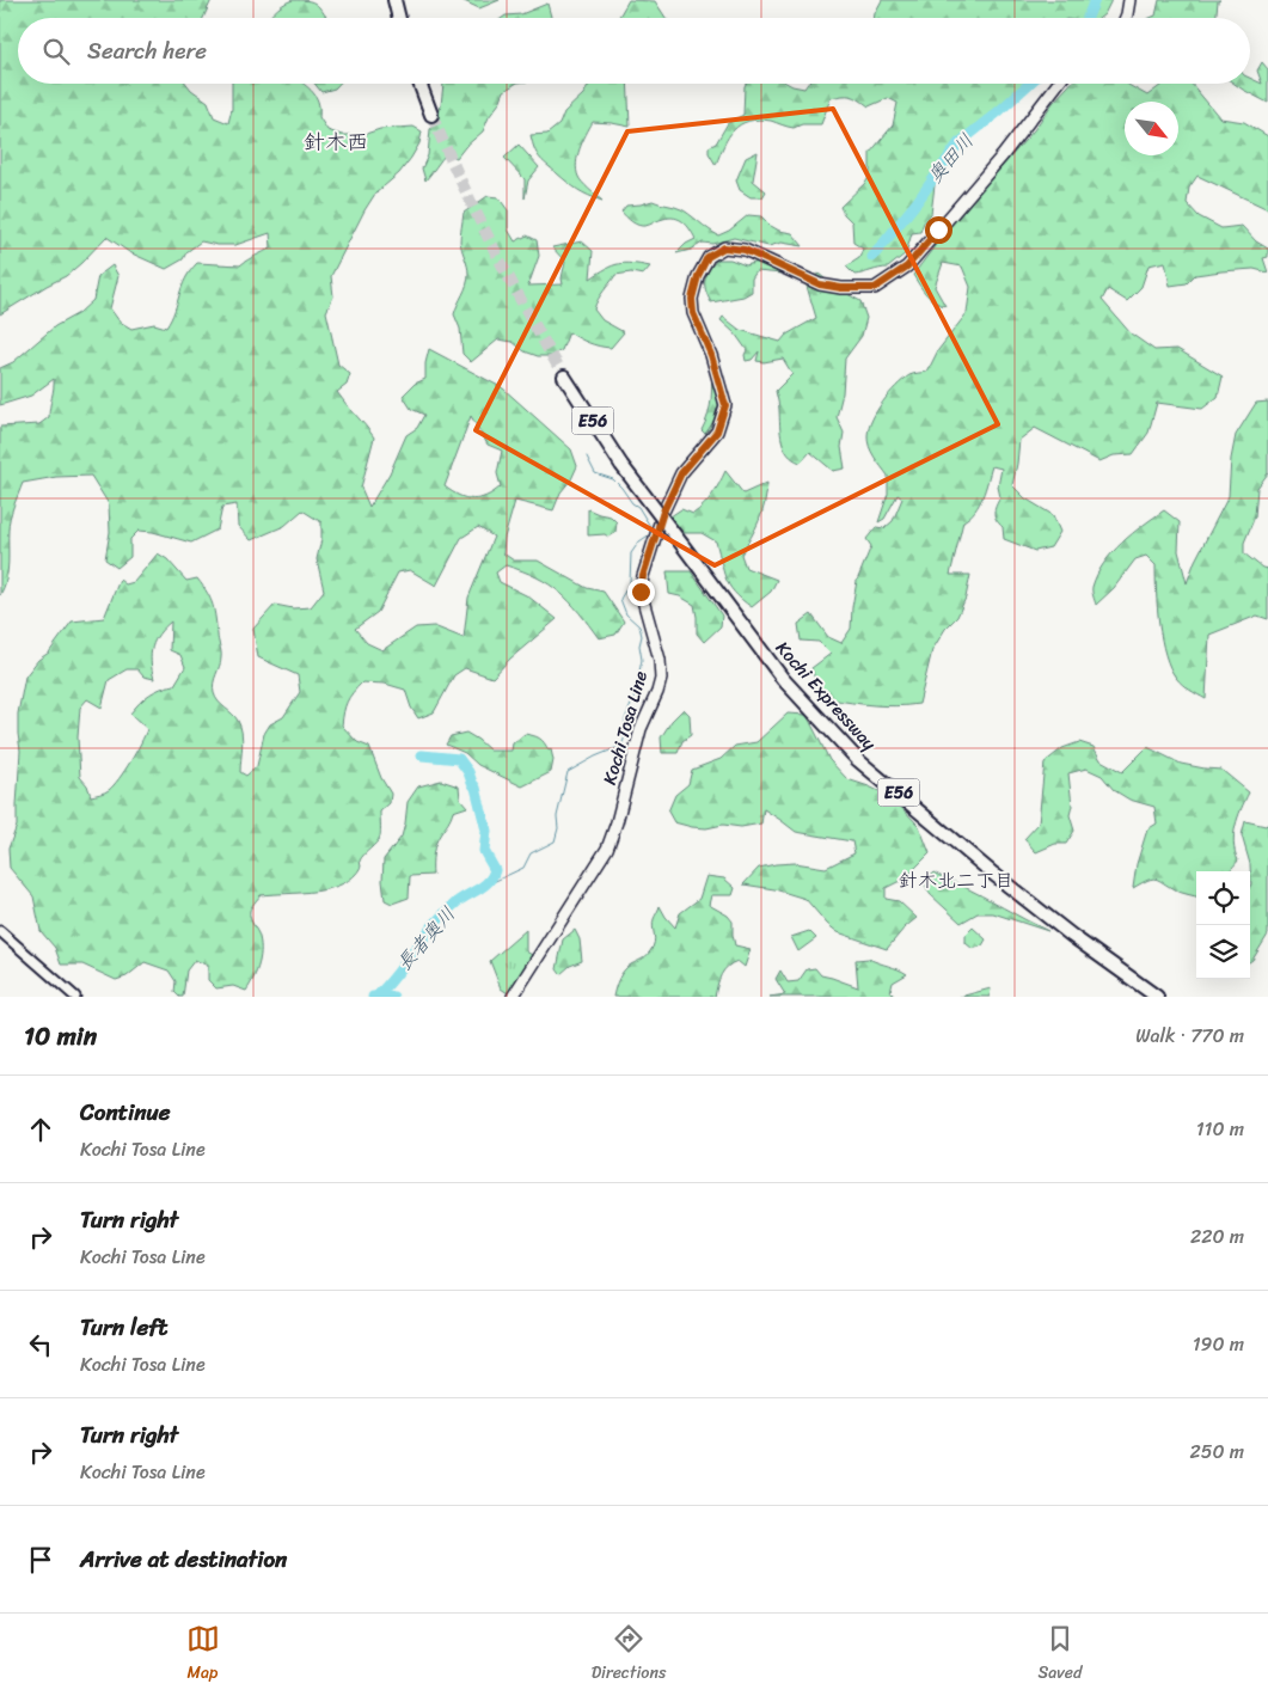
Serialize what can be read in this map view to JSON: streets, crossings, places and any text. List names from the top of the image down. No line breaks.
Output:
{"streets":{"highway":["E56","Kochi Expressway"],"main road":["Kochi Tosa Line"]},"districts":["針木西","針木北二丁目"],"water":["奥田川","長者奥川"],"north":"bottom right","page":{"search":"Search here","heading":["10 min","Walk · 770 m"],"list":[["Continue","Kochi Tosa Line","110 m"],["Turn right","Kochi Tosa Line","220 m"],["Turn left","Kochi Tosa Line","190 m"],["Turn right","Kochi Tosa Line","250 m"],"Arrive at destination"],"nav":["Map","Directions","Saved"]}}
